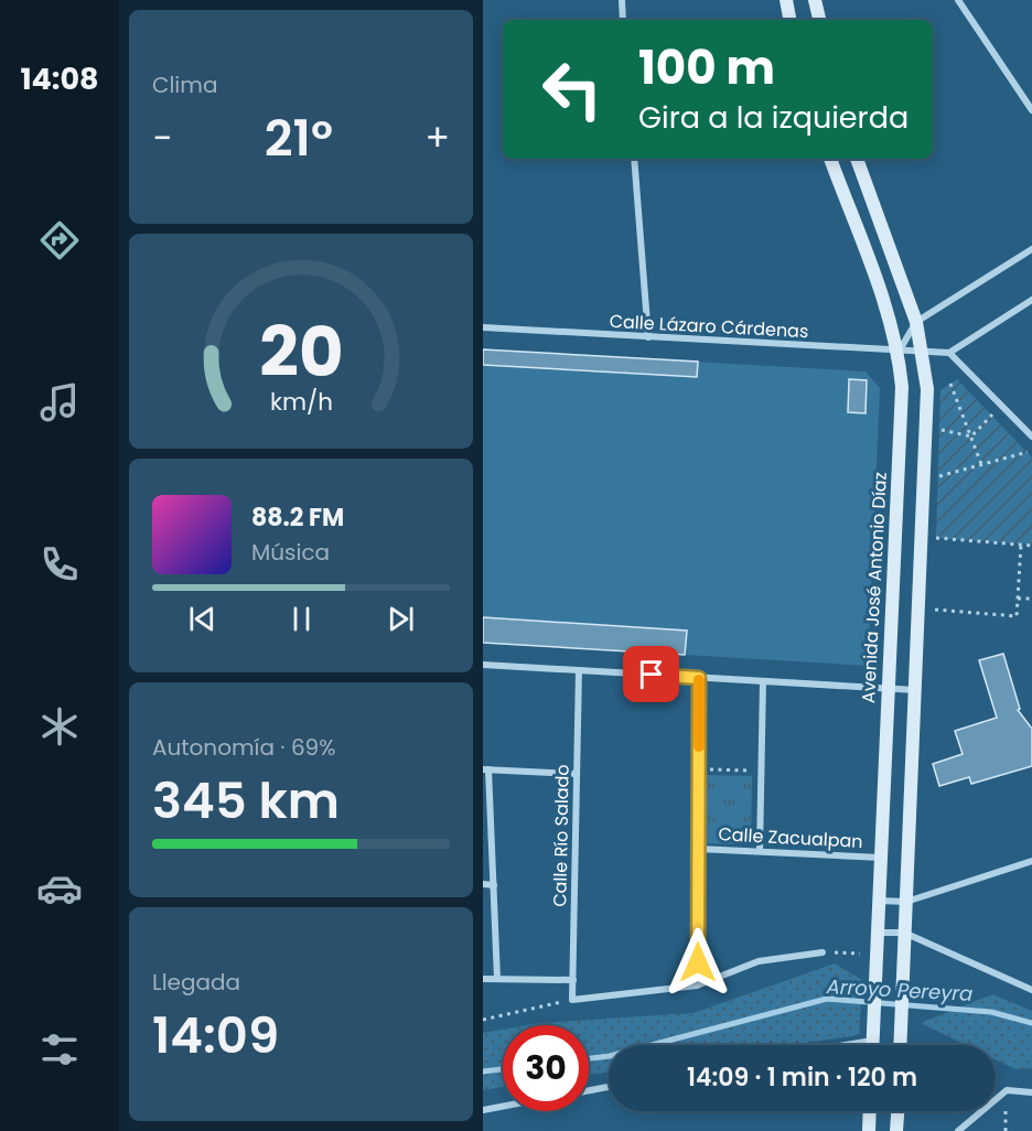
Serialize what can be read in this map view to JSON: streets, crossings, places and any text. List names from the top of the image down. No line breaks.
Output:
{"streets":{"street":["Calle Lázaro Cárdenas","Avenida José Antonio Díaz","Calle Río Salado","Calle Zacualpan"]},"crossings":[["Calle Lázaro Cárdenas","Avenida José Antonio Díaz"],["Avenida José Antonio Díaz","Calle Zacualpan"]],"water":["Arroyo Pereyra"],"page":{"tabs":"14:08","tile":["Clima",["Autonomía · 69%","345 km"],["Llegada","14:09"]],"turn":["100 m","Gira a la izquierda"],"heat":["−","21°","+"],"song":["88.2 FM","Música"],"limit":"30","trip":"14:09 · 1 min · 120 m","gauge":["20","km/h"]}}
